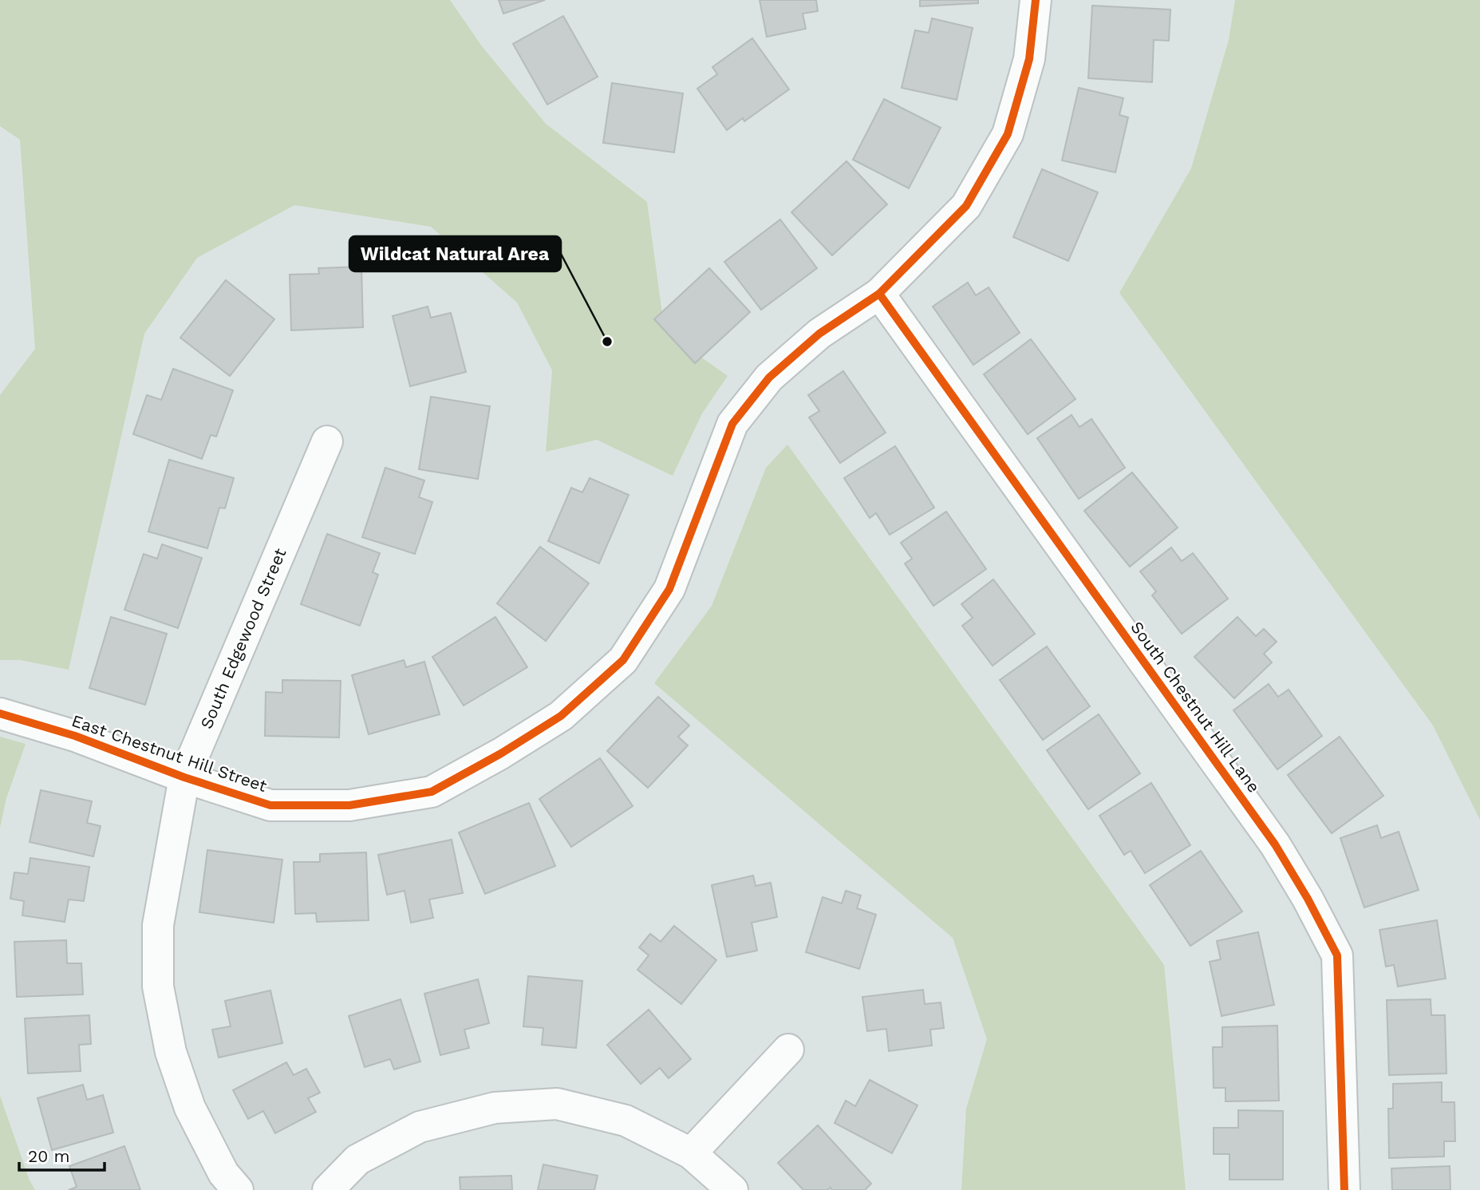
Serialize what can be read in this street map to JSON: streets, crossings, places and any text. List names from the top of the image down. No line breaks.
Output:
{"streets":{"street":["South Edgewood Street","South Chestnut Hill Lane","East Chestnut Hill Street"]},"crossings":[["South Edgewood Street","East Chestnut Hill Street"],["South Chestnut Hill Lane","East Chestnut Hill Street"]],"places":["Wildcat Natural Area"],"scale_bar":"20 m"}
